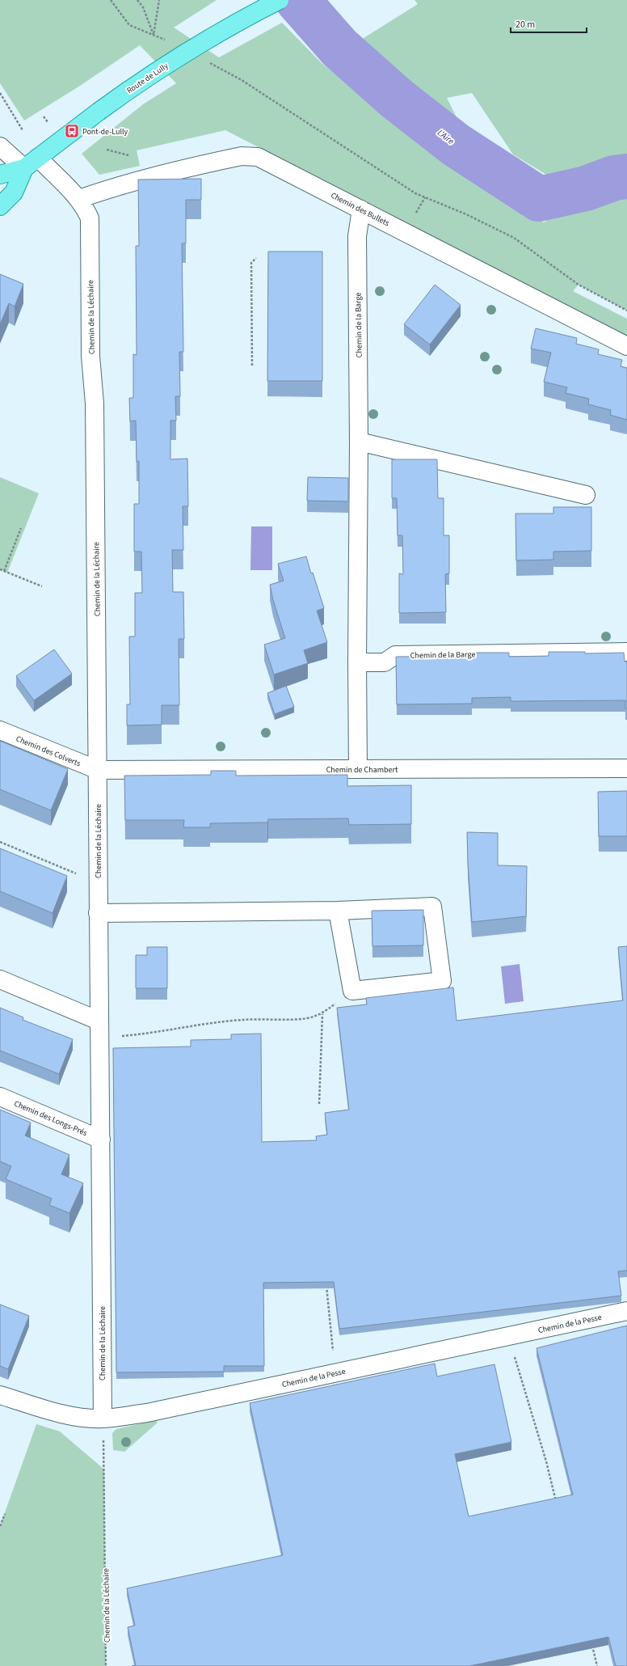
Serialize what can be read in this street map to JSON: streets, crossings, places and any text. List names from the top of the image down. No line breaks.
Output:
{"streets":{"main road":["Route de Lully"],"street":["Chemin des Bullets","Chemin de la Léchaire","Chemin de la Barge","Chemin des Colverts","Chemin de Chambert","Chemin des Longs-Prés","Chemin de la Pesse"]},"crossings":[["Route de Lully","Chemin de la Léchaire"],["Chemin des Bullets","Chemin de la Léchaire"],["Chemin des Bullets","Chemin de la Barge"],["Chemin de la Léchaire","Chemin des Colverts"],["Chemin de la Léchaire","Chemin de Chambert"],["Chemin de la Léchaire","Chemin des Longs-Prés"],["Chemin de la Léchaire","Chemin de la Pesse"],["Chemin de la Barge","Chemin de Chambert"],["Chemin des Colverts","Chemin de Chambert"]],"water":["L'Aire"],"places":{"bus stop":["Pont-de-Lully"]},"scale_bar":"20 m"}
